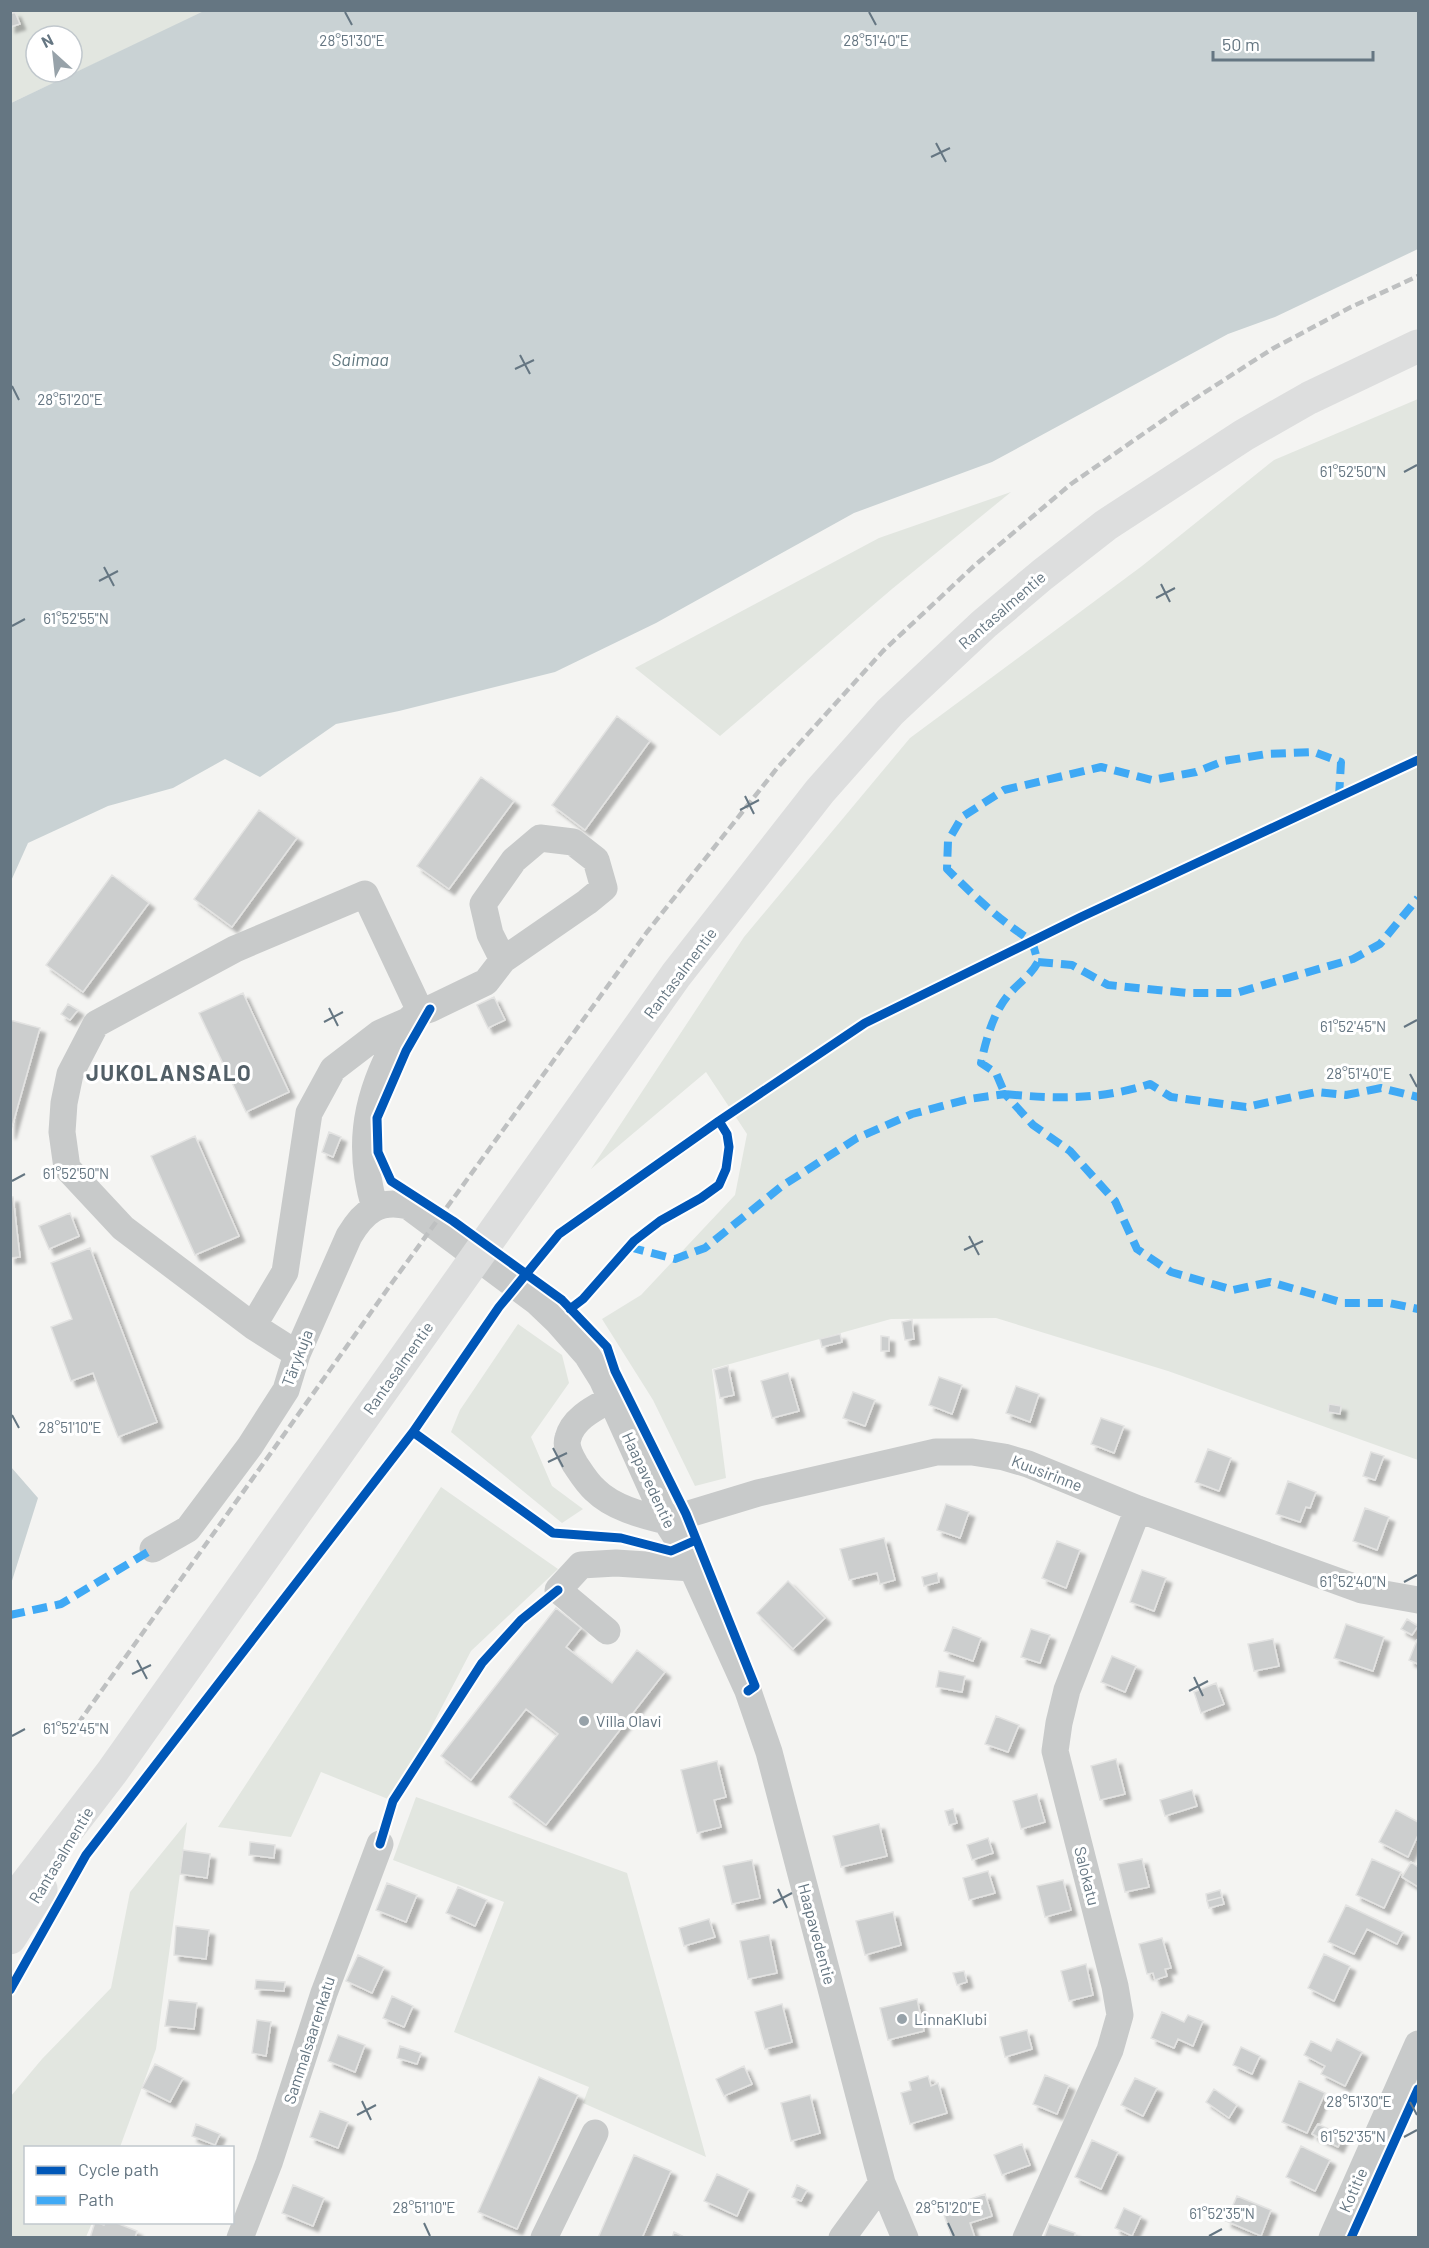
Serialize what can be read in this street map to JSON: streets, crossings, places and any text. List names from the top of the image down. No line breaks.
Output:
{"streets":{"highway":["Rantasalmentie"],"street":["Tärykuja","Kuusirinne","Haapavedentie","Salokatu","Sammalsaarenkatu","Kotitie"]},"crossings":[["Tärykuja","Haapavedentie"],["Kuusirinne","Haapavedentie"],["Kuusirinne","Salokatu"]],"districts":["JUKOLANSALO"],"water":["Saimaa"],"places":["Villa Olavi","LinnaKlubi"],"legend":["Cycle path","Path"],"scale_bar":"50 m","north":"top left","coordinates":["28°51'30\"E","28°51'40\"E","28°51'20\"E","61°52'50\"N","61°52'55\"N","61°52'45\"N","28°51'10\"E","61°52'40\"N","61°52'35\"N"]}
